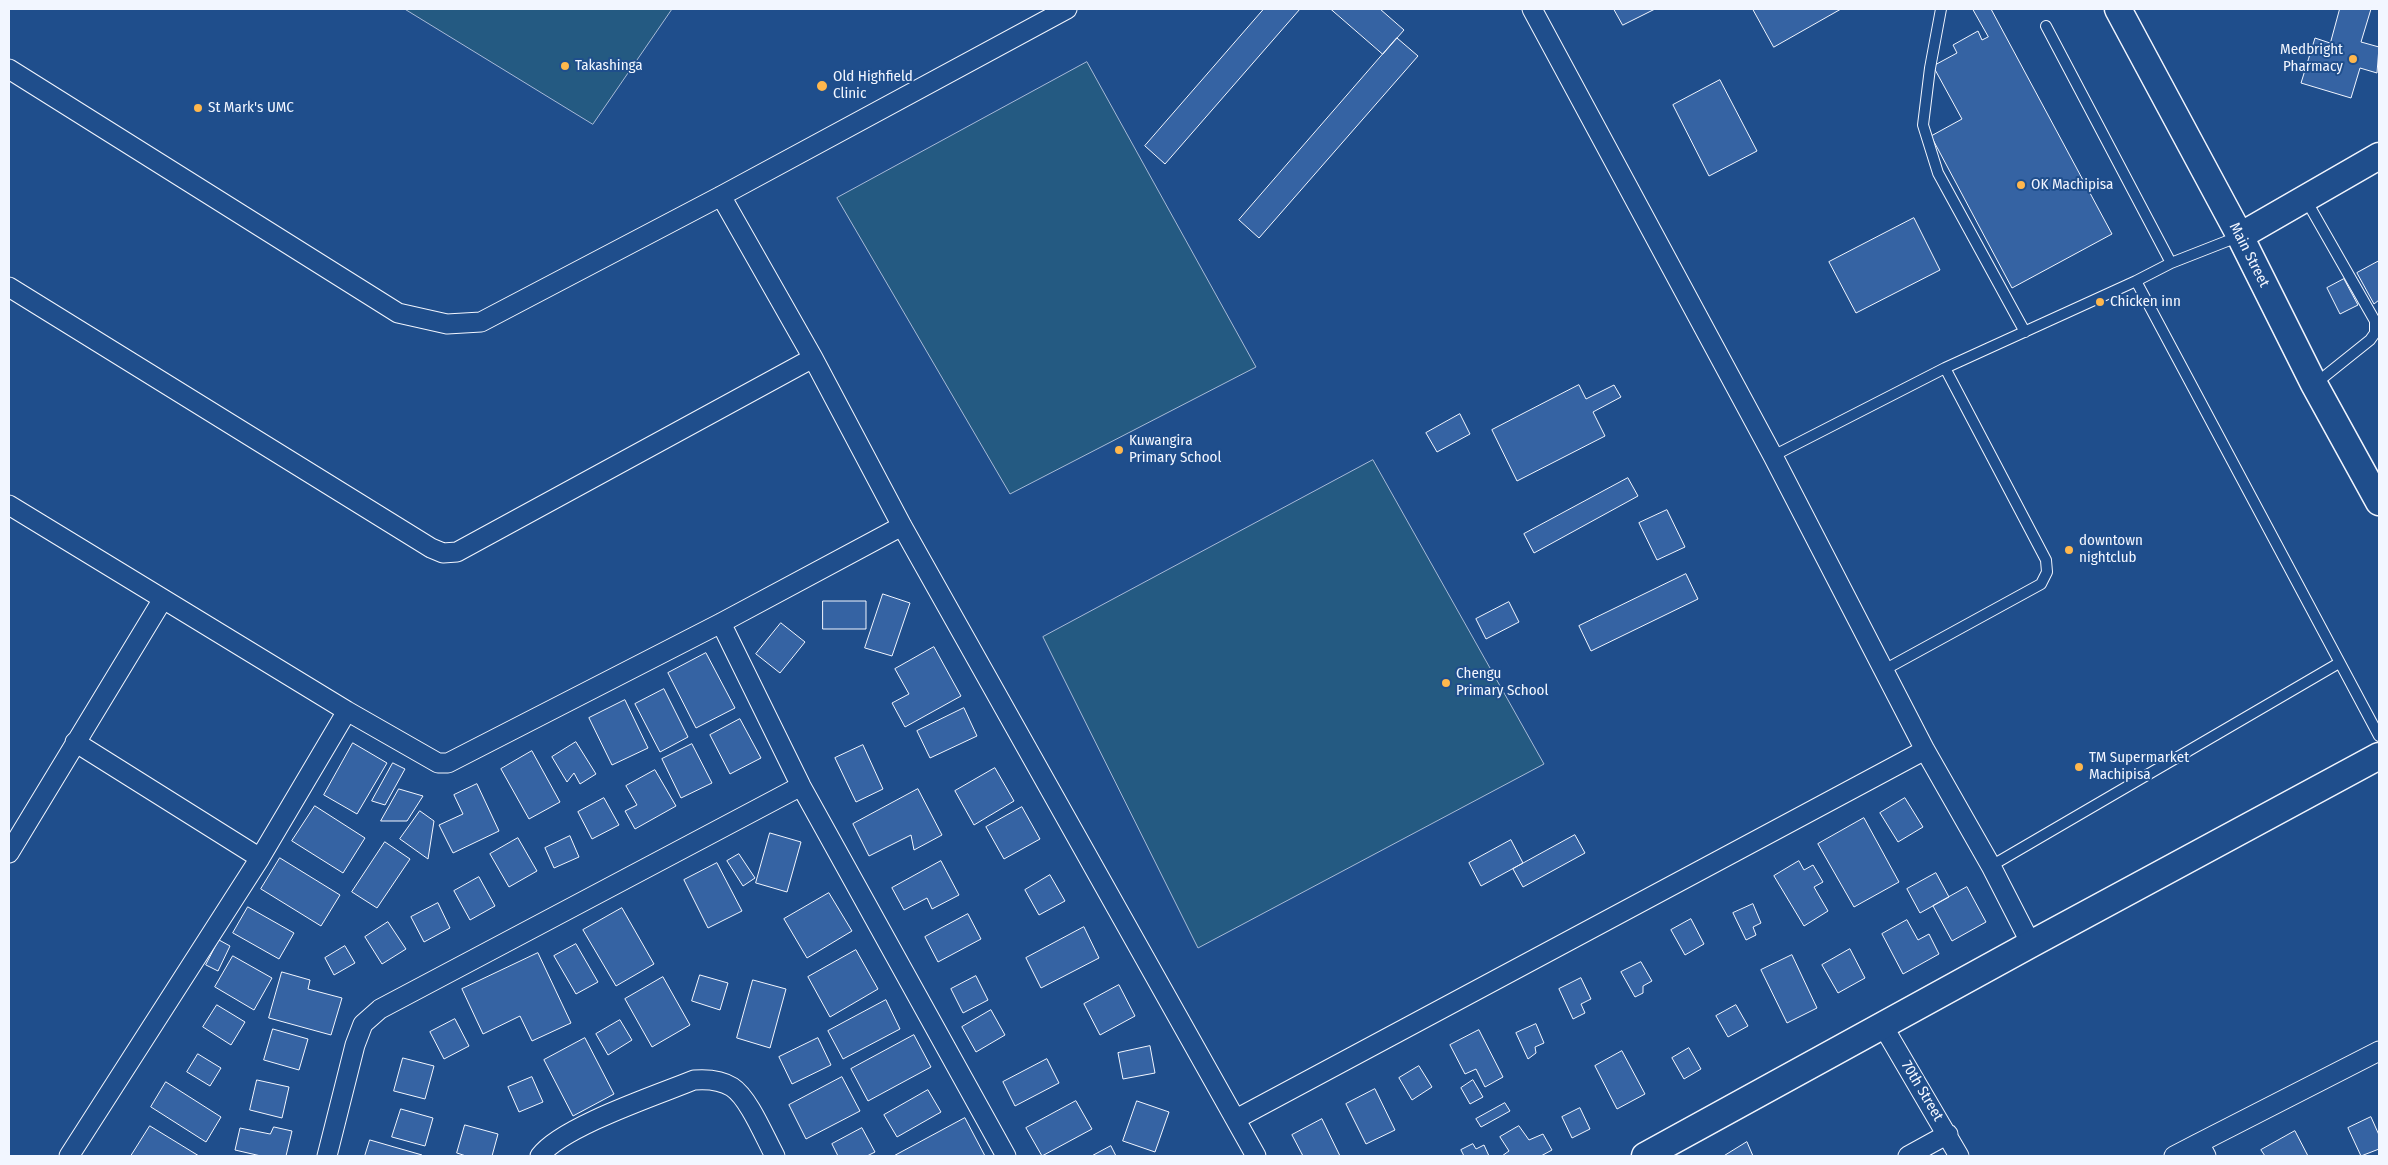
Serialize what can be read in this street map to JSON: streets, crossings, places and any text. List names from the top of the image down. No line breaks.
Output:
{"streets":{"street":["Main Street","70th Street"]},"places":["Medbright Pharmacy","Takashinga","Old Highfield Clinic","St Mark's UMC","OK Machipisa","Chicken inn","Kuwangira Primary School","downtown nightclub","Chengu Primary School","TM Supermarket Machipisa"]}
